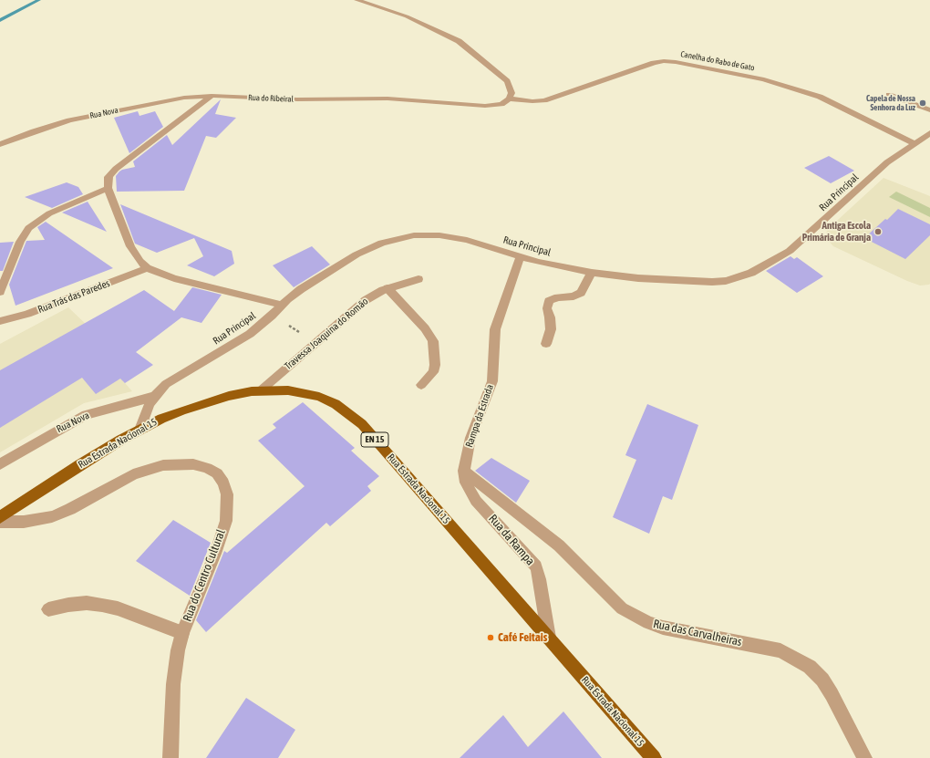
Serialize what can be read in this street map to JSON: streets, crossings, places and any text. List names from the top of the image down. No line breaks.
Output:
{"streets":{"main road":["EN 15","Rua Estrada Nacional 15"],"street":["Canelha do Rabo de Gato","Rua do Ribeiral","Rua Nova","Rua Principal","Rua Trás das Paredes","Travessa Joaquina do Romão","Rampa da Estrada","Rua da Rampa","Rua do Centro Cultural","Rua das Carvalheiras"]},"crossings":[["Canelha do Rabo de Gato","Rua do Ribeiral"],["Canelha do Rabo de Gato","Rua Principal"],["Rua do Ribeiral","Rua Nova"],["Rua Nova","Rua Principal"],["Rua Principal","Rampa da Estrada"],["Rua Principal","Rua Estrada Nacional 15"],["Travessa Joaquina do Romão","Rua Estrada Nacional 15"],["Rampa da Estrada","Rua da Rampa"],["Rampa da Estrada","Rua das Carvalheiras"],["Rua Estrada Nacional 15","Rua da Rampa"],["Rua da Rampa","Rua das Carvalheiras"]],"places":["Capela de Nossa Senhora da Luz","Antiga Escola Primária de Granja","Café Feitais"]}
